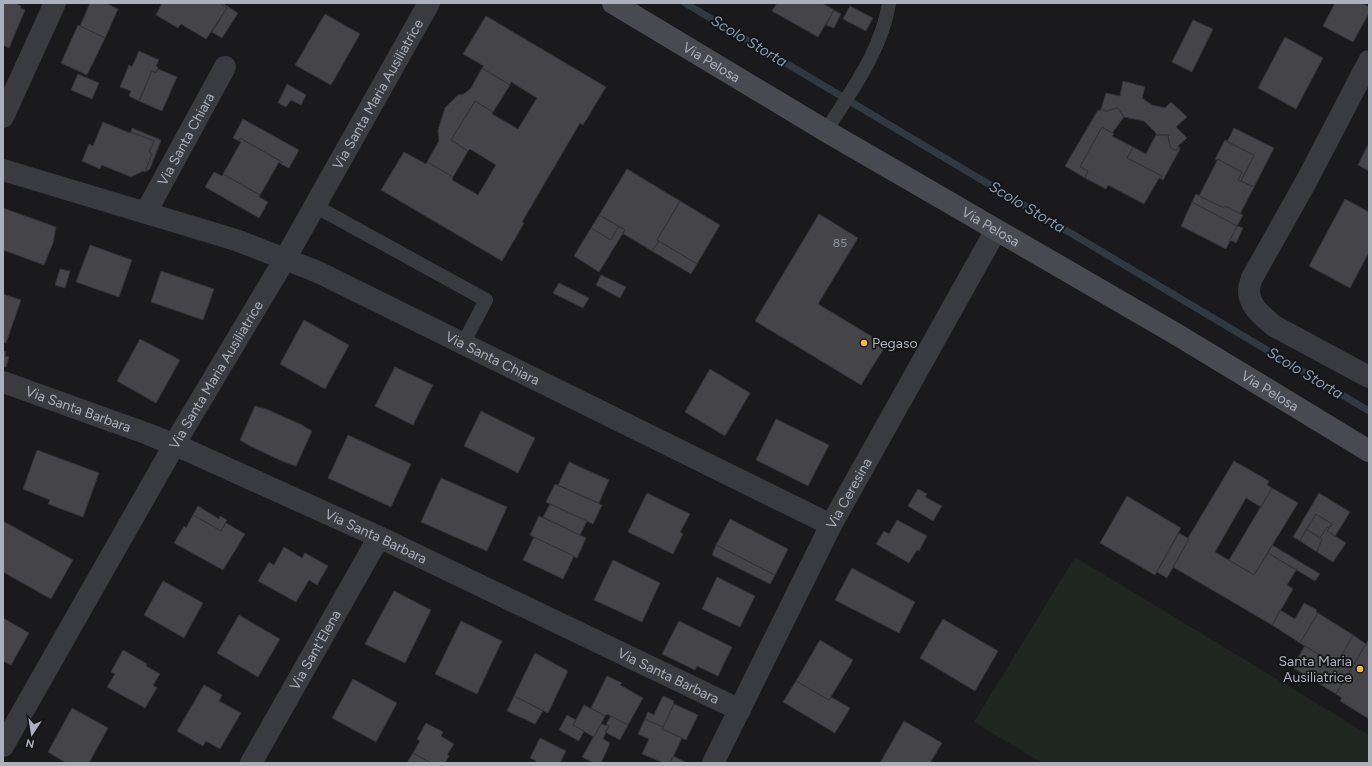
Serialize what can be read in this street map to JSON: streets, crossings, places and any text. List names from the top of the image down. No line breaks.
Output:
{"streets":{"main road":["Via Pelosa"],"street":["Via Santa Maria Ausiliatrice","Via Santa Chiara","Via Santa Barbara","Via Ceresina","Via Sant'Elena"]},"crossings":[["Via Pelosa","Via Ceresina"],["Via Santa Maria Ausiliatrice","Via Santa Chiara"],["Via Santa Maria Ausiliatrice","Via Santa Barbara"],["Via Santa Chiara","Via Ceresina"],["Via Santa Barbara","Via Ceresina"],["Via Santa Barbara","Via Sant'Elena"]],"water":["Scolo Storta"],"places":["Pegaso","Santa Maria Ausiliatrice"],"house_numbers":["85"],"north":"bottom"}
